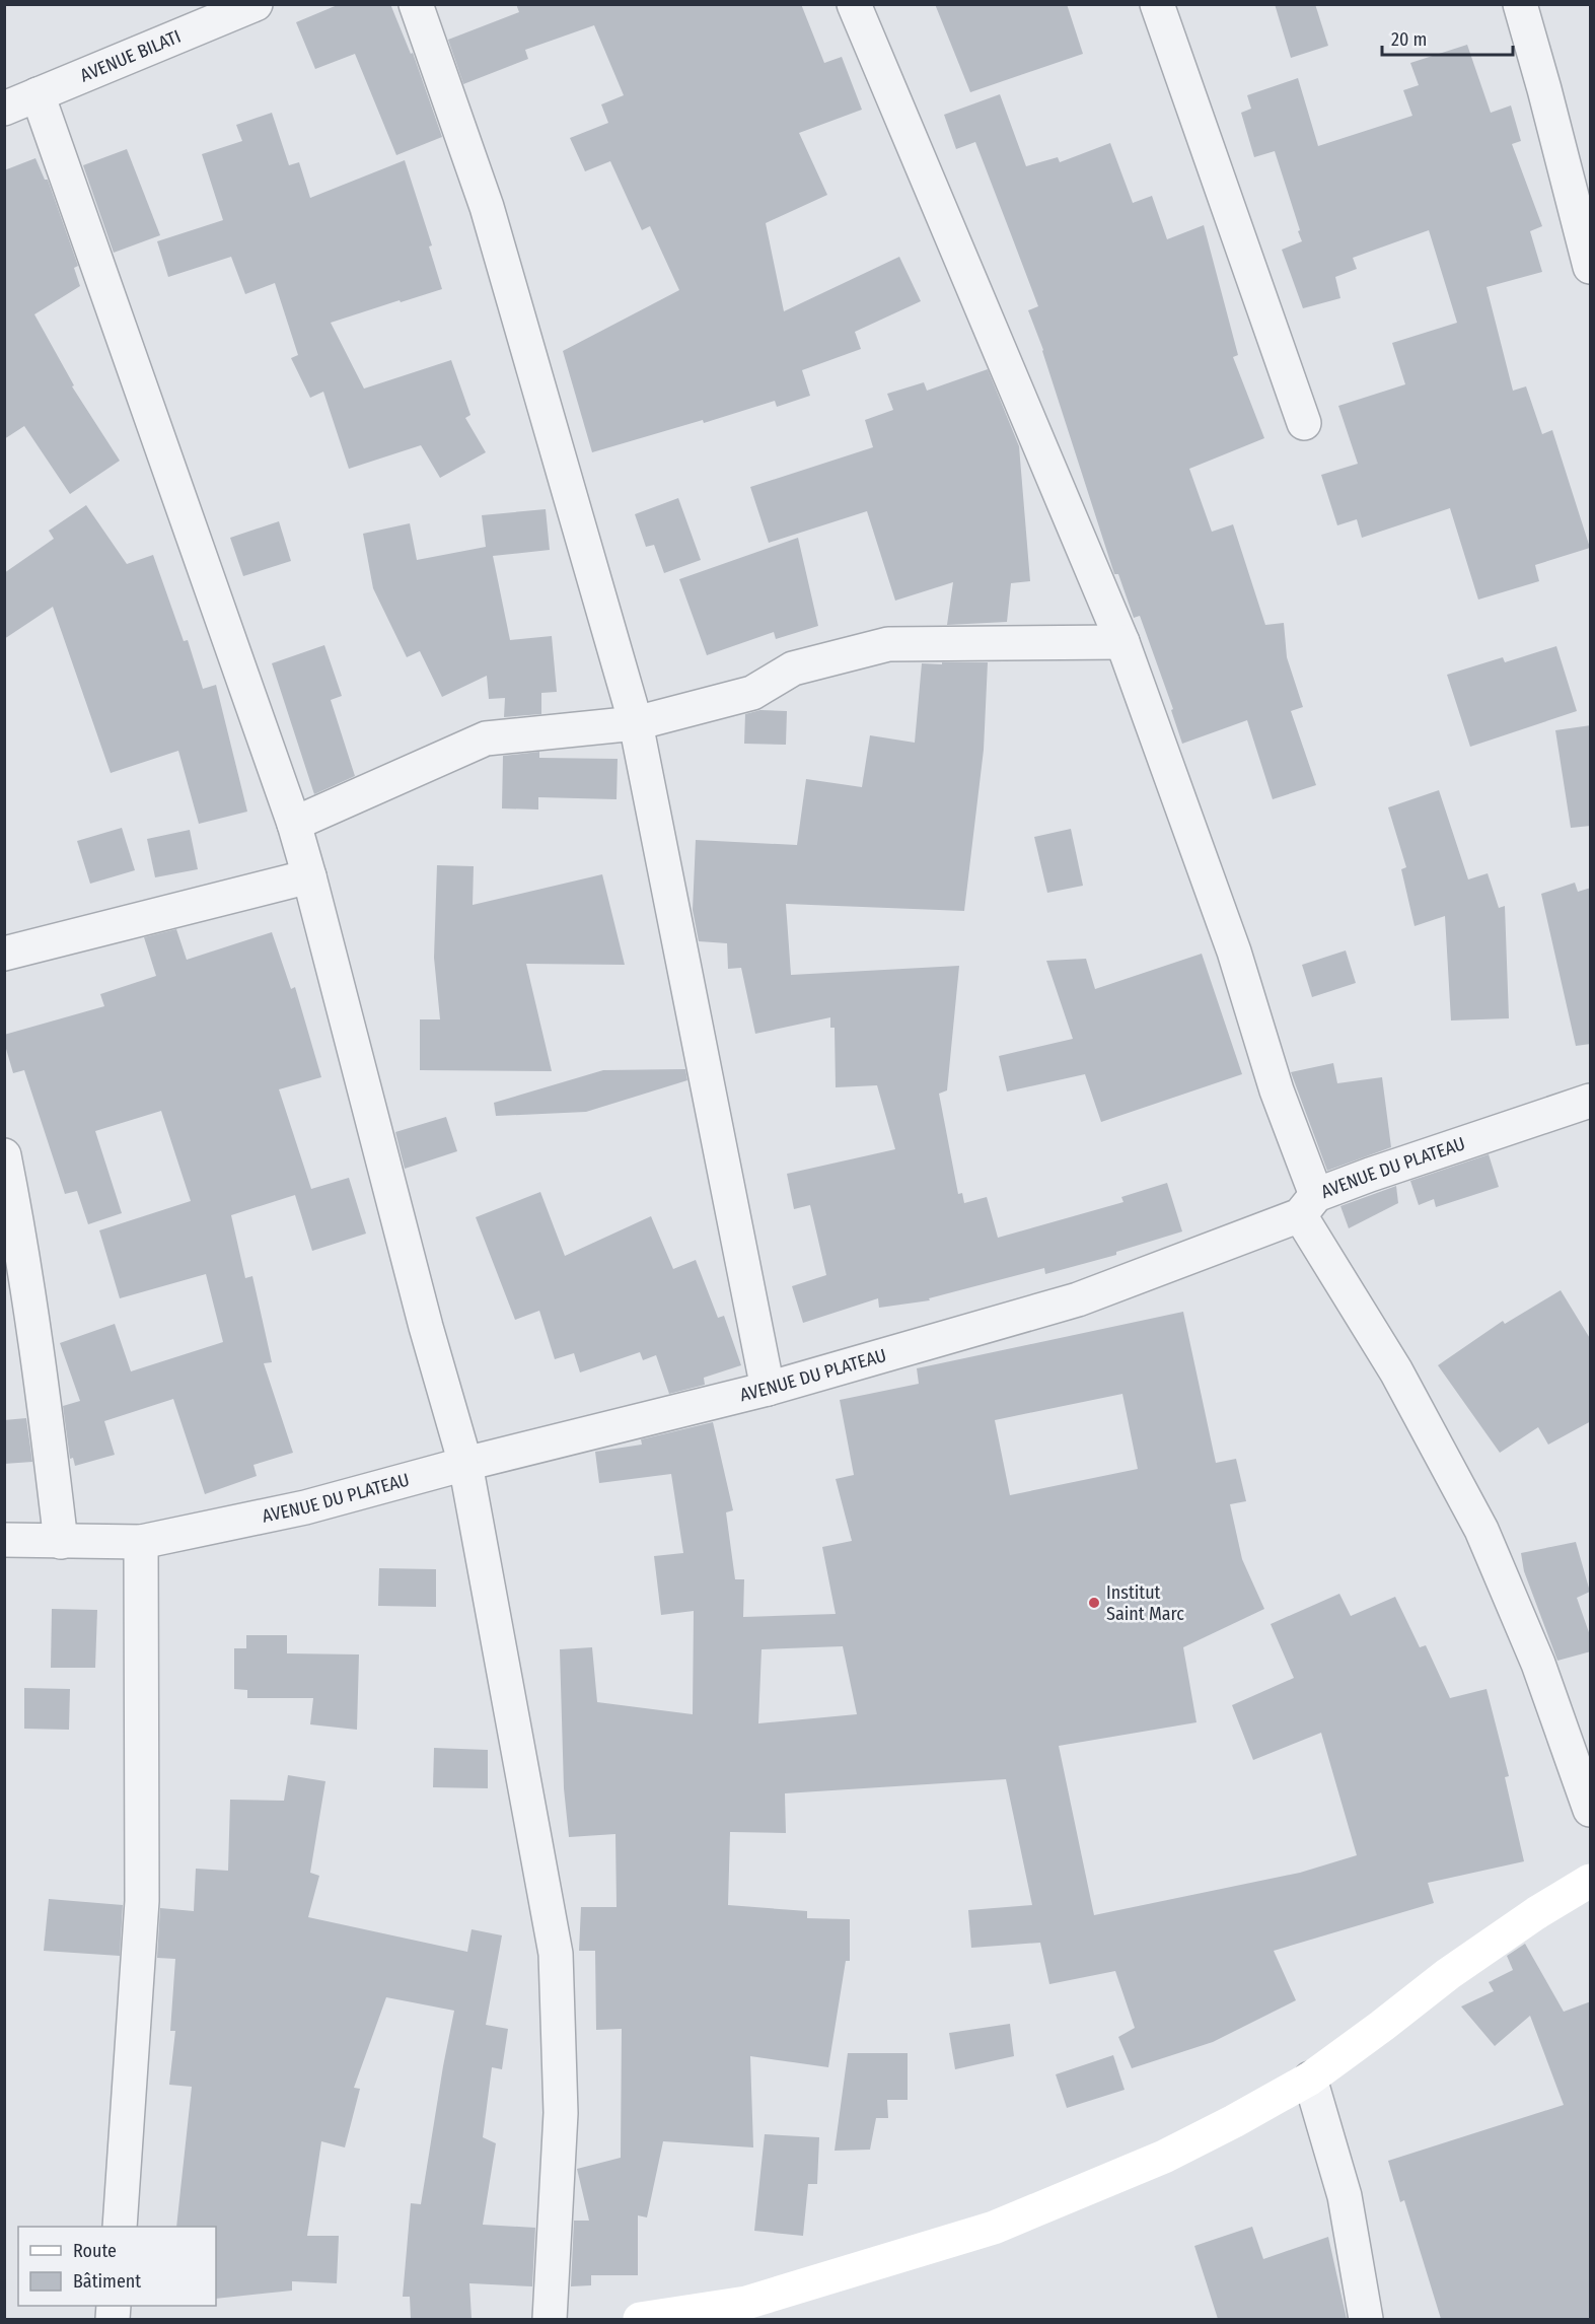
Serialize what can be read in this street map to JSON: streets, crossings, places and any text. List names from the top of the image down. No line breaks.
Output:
{"streets":{"street":["AVENUE BILATI","AVENUE DU PLATEAU"]},"places":["Institut Saint Marc"],"legend":["Route","Bâtiment"],"scale_bar":"20 m"}
